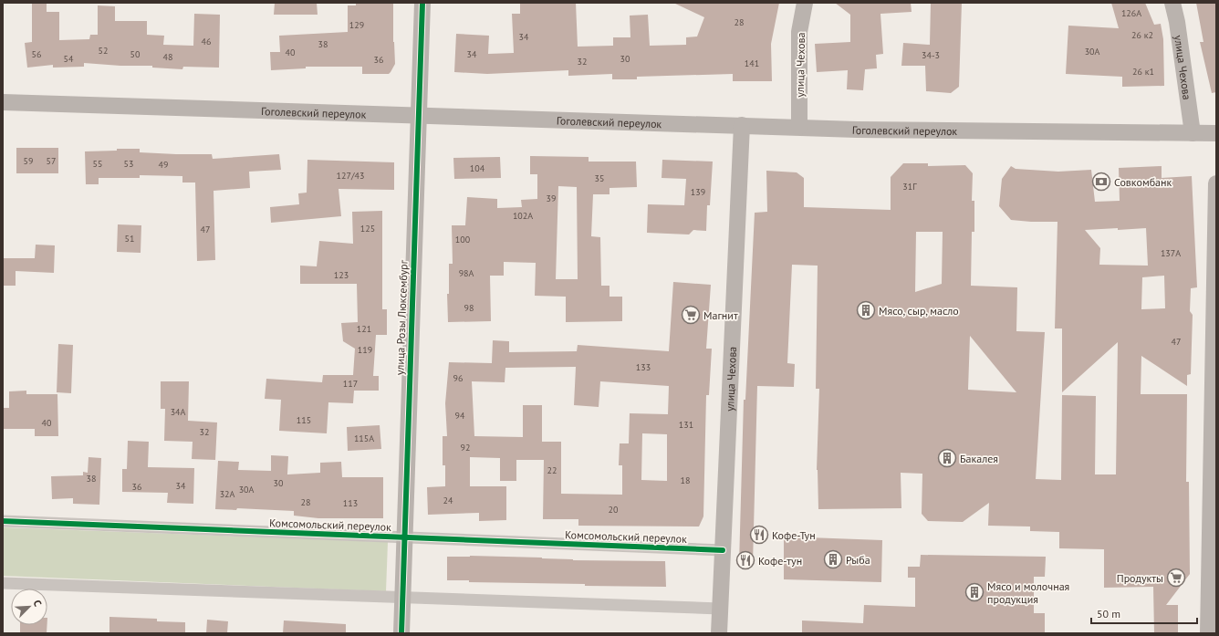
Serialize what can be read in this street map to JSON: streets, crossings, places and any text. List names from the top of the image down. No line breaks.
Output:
{"streets":{"main road":["улица Чехова","Гоголевский переулок","улица Розы Люксембург"],"street":["Комсомольский переулок"]},"crossings":[["улица Чехова","Гоголевский переулок"],["улица Чехова","Комсомольский переулок"],["Гоголевский переулок","улица Розы Люксембург"],["улица Розы Люксембург","Комсомольский переулок"]],"places":{"bank":["Совкомбанк"],"building":["Мясо, сыр, масло","Бакалея","Рыба","Мясо и молочная продукция"],"supermarket":["Магнит","Продукты"],"restaurant":["Кофе-Тун","Кофе-тун"]},"house_numbers":["126А","28","129","26 к2","34","46","38","52","30А","40","56","50","34","34-3","48","54","30","36","32","141","26 к1","59","57","55","53","49","104","127/43","35","31Г","139","39","102А","125","47","51","100","137А","98А","123","98","121","47","119","133","96","117","34А","94","115","40","131","32","115А","92","22","38","18","30","34","36","30А","32А","24","28","113","20"],"scale_bar":"50 m","north":"top right"}
